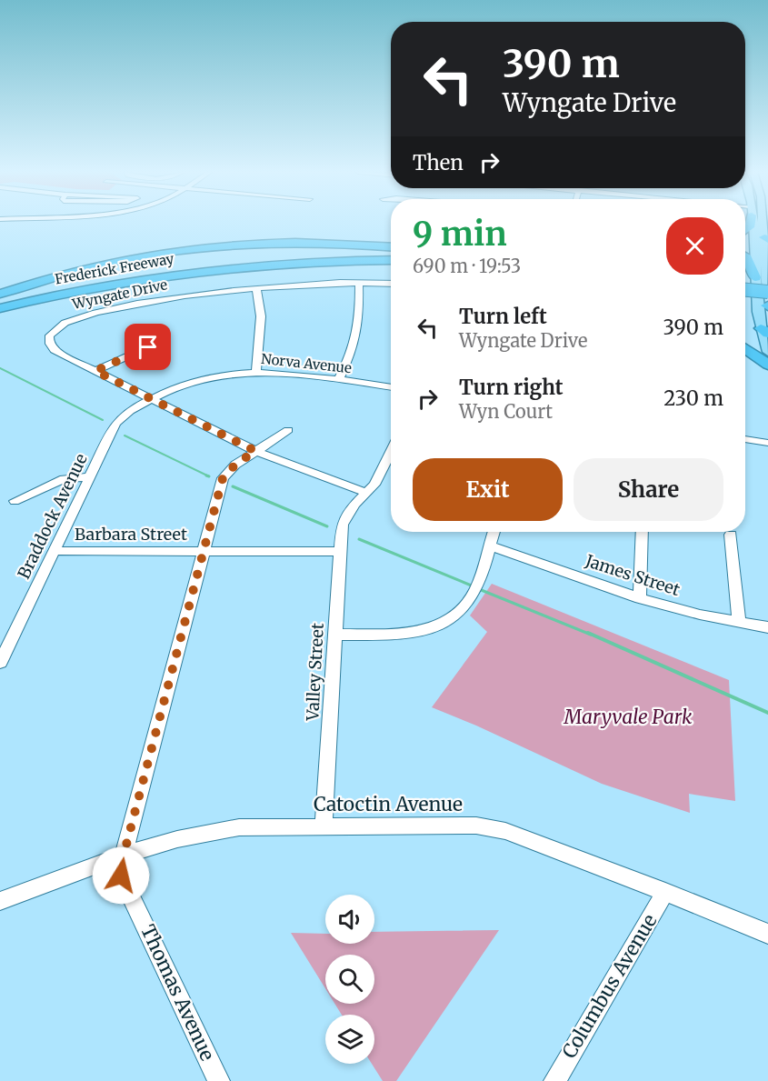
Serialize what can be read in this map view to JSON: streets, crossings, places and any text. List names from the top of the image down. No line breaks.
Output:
{"streets":{"highway":["Frederick Freeway"],"street":["Wyngate Drive","Norva Avenue","Braddock Avenue","Barbara Street","James Street","Valley Street","Catoctin Avenue","Columbus Avenue","Thomas Avenue"]},"crossings":[["Wyngate Drive","Norva Avenue"],["Wyngate Drive","Braddock Avenue"],["Wyngate Drive","Valley Street"],["Wyngate Drive","Thomas Avenue"],["Norva Avenue","Braddock Avenue"],["Braddock Avenue","Barbara Street"],["Barbara Street","Valley Street"],["Barbara Street","Thomas Avenue"],["Valley Street","Catoctin Avenue"],["Catoctin Avenue","Columbus Avenue"],["Catoctin Avenue","Thomas Avenue"]],"parks":["Maryvale Park"],"page":{"turn":["390 m","Wyngate Drive"],"then":"Then","heading":["9 min","690 m · 19:53"],"list":[{"name":"Turn left","note":"Wyngate Drive","value":"390 m"},{"name":"Turn right","note":"Wyn Court","value":"230 m"}],"buttons":["Exit","Share"]}}
